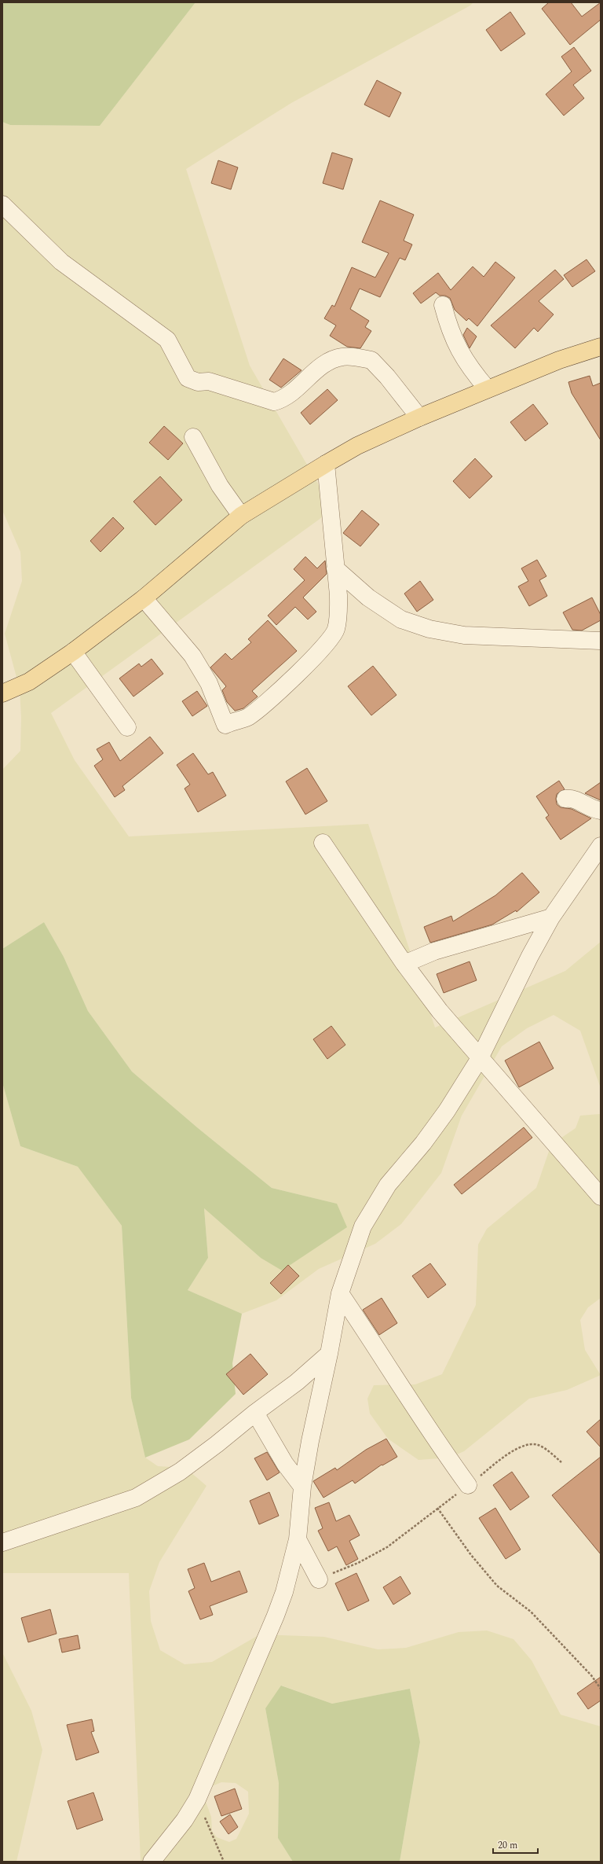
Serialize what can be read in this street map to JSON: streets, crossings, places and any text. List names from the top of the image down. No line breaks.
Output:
{"scale_bar":"20 m"}
